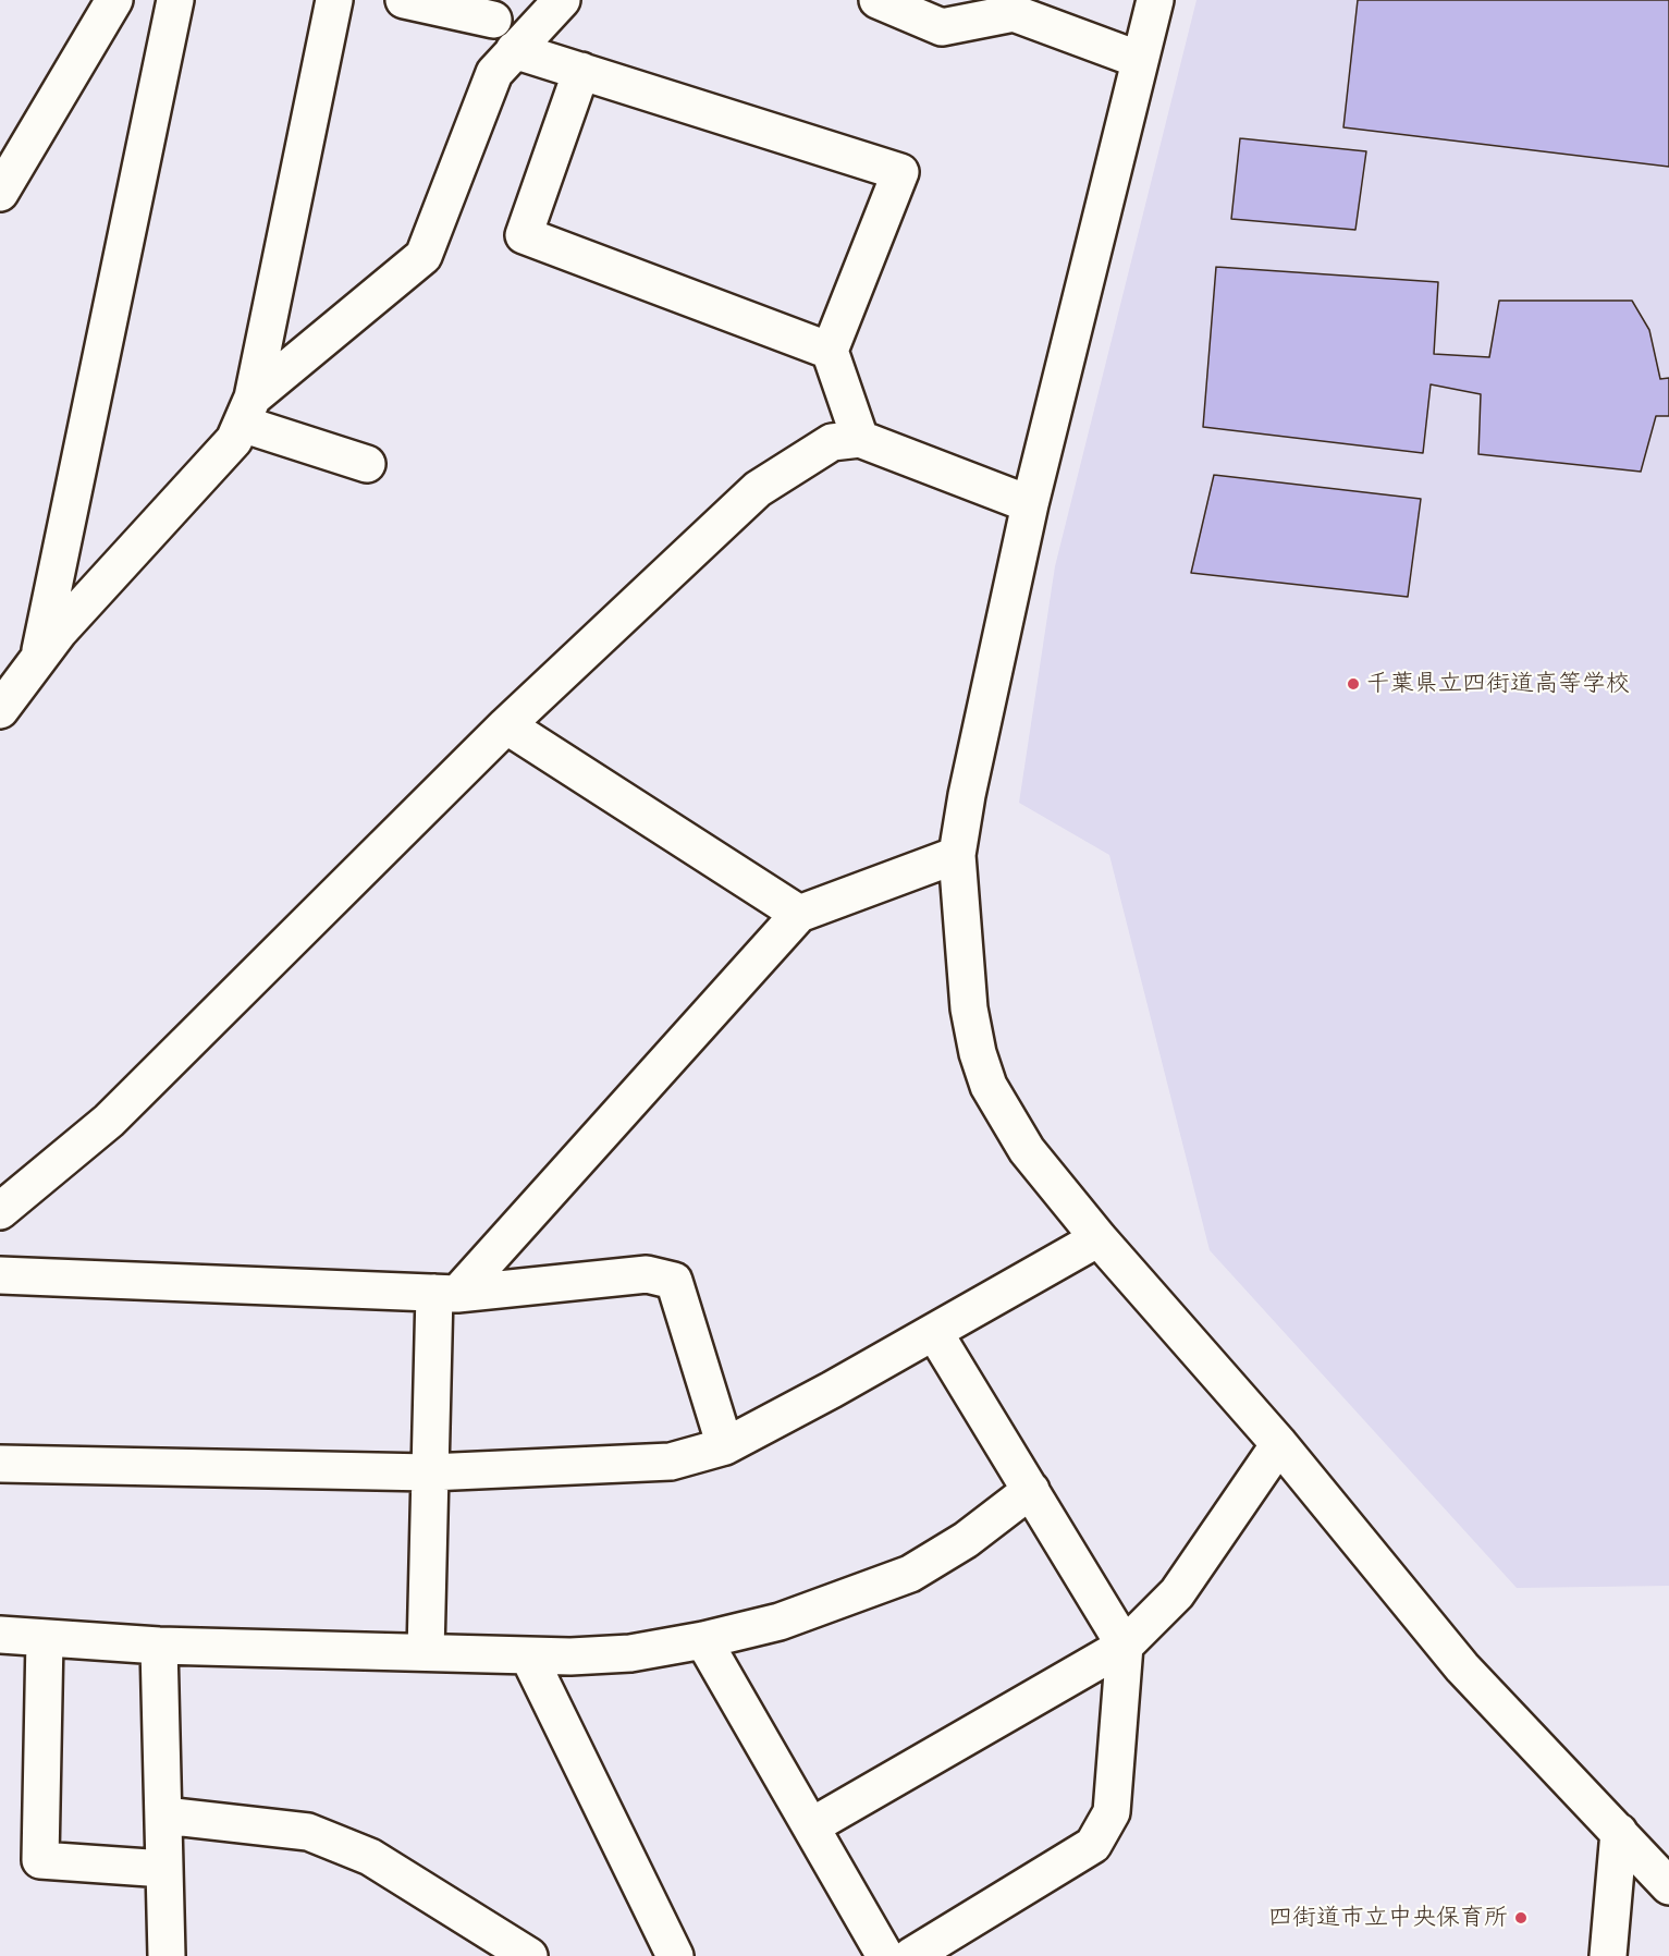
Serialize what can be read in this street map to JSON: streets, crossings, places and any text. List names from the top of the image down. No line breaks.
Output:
{"places":["千葉県立四街道高等学校","四街道市立中央保育所"]}
